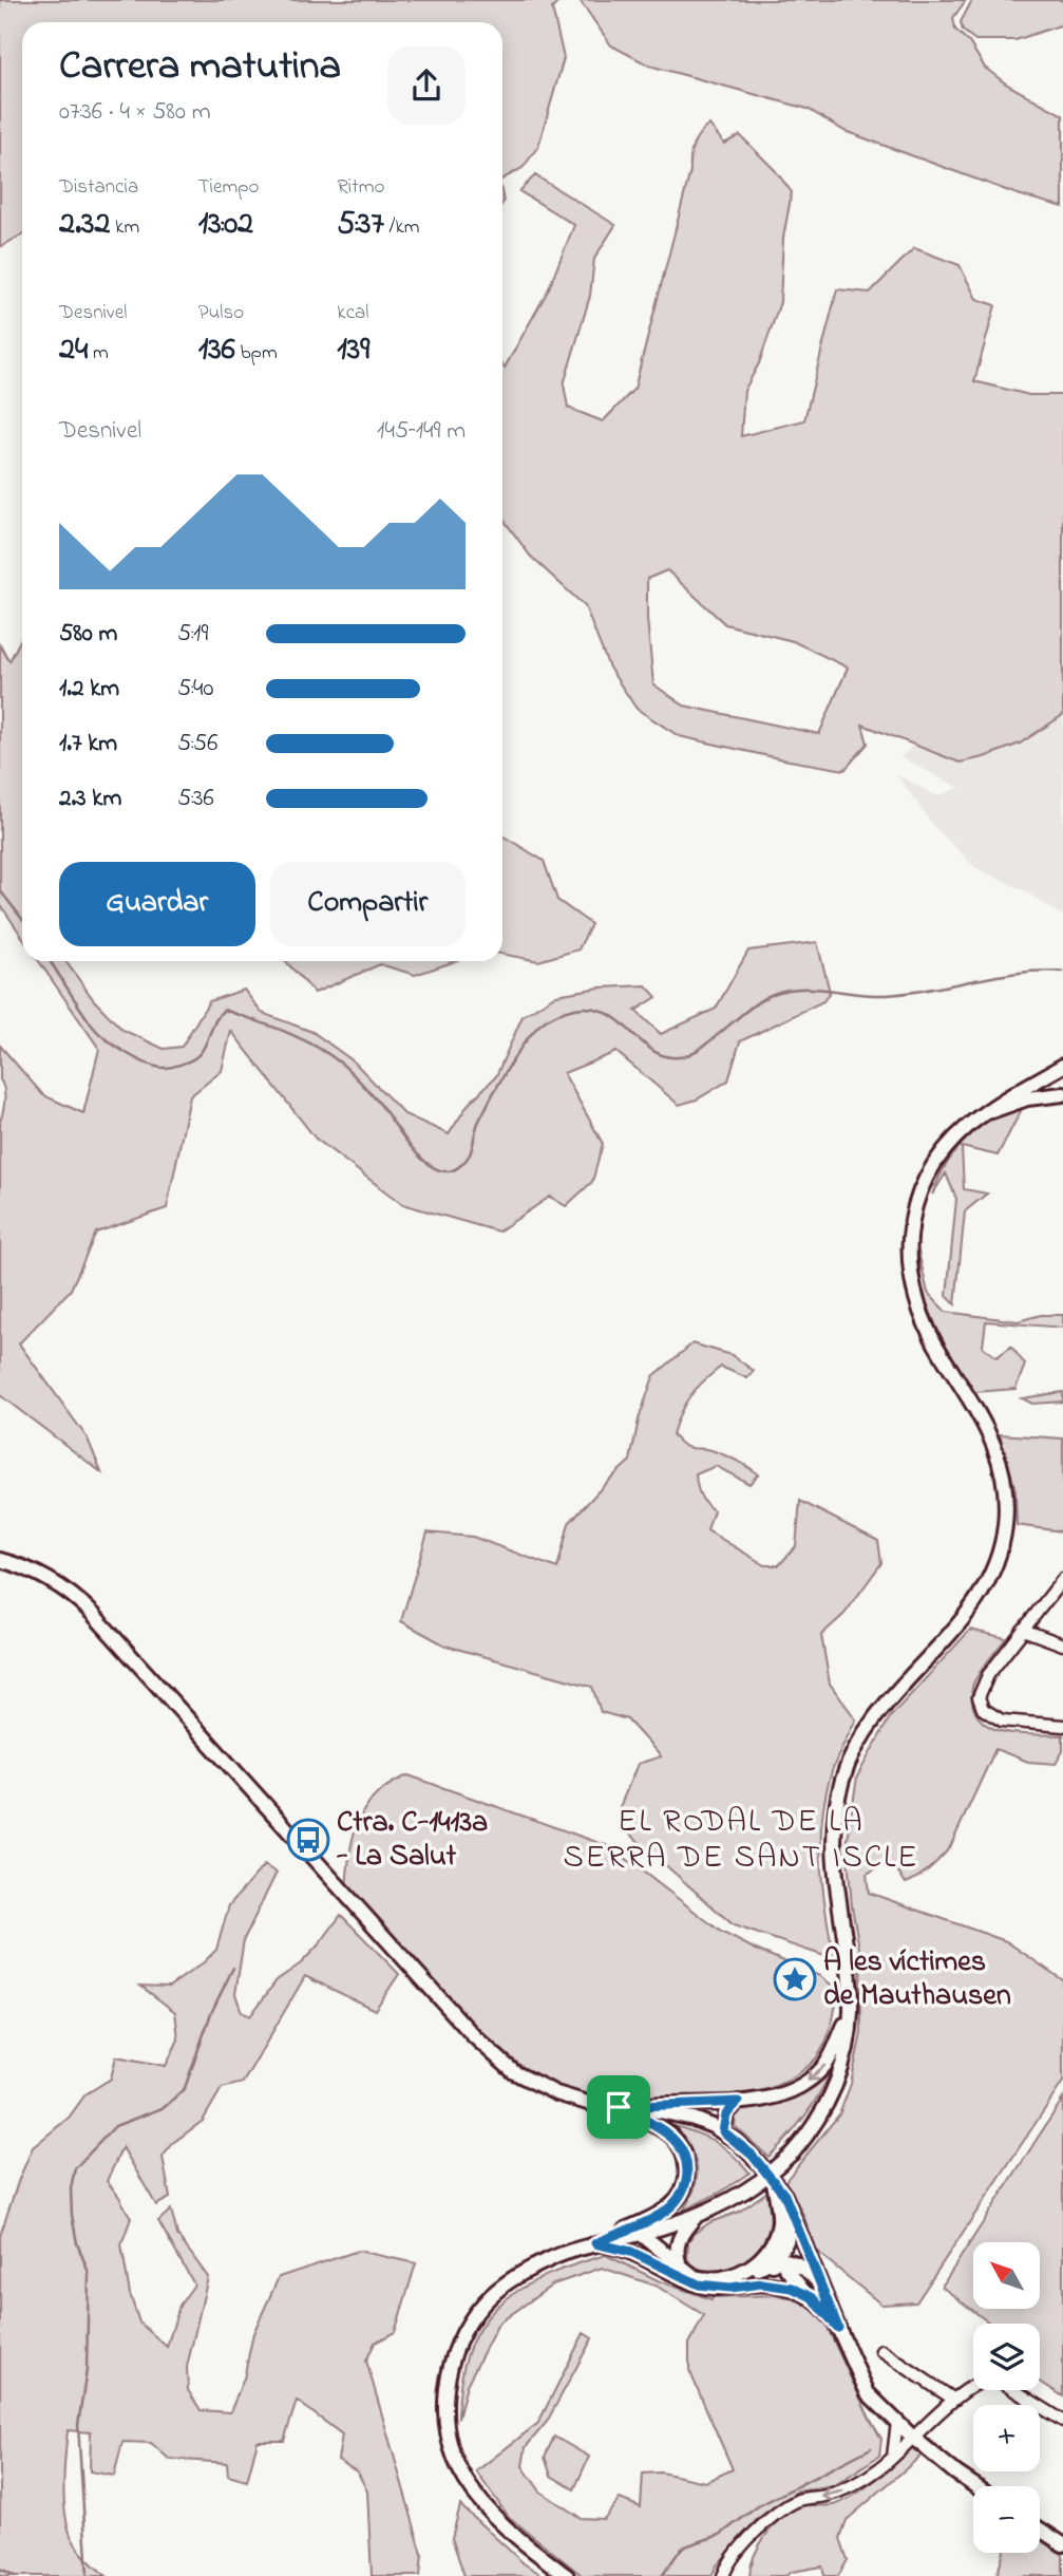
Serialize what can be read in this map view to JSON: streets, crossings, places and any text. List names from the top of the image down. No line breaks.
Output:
{"districts":["EL RODAL DE LA SERRA DE SANT ISCLE"],"places":{"bus stop":["Ctra. C-1413a - La Salut"],"place":["A les víctimes de Mauthausen"]},"north":"top left","page":{"heading":["Carrera matutina","07:36 · 4 × 580 m"],"stats":[["Distancia","2.32 km"],["Tiempo","13:02"],["Ritmo","5:37 /km"],["Desnivel","24 m"],["Pulso","136 bpm"],["kcal","139"]],"chart":["Desnivel","145–149 m"],"list":[{"name":"580 m","note":"5:19"},{"name":"1.2 km","note":"5:40"},{"name":"1.7 km","note":"5:56"},{"name":"2.3 km","note":"5:36"}],"buttons":["Guardar","Compartir"],"map_buttons":["+","−"]}}
